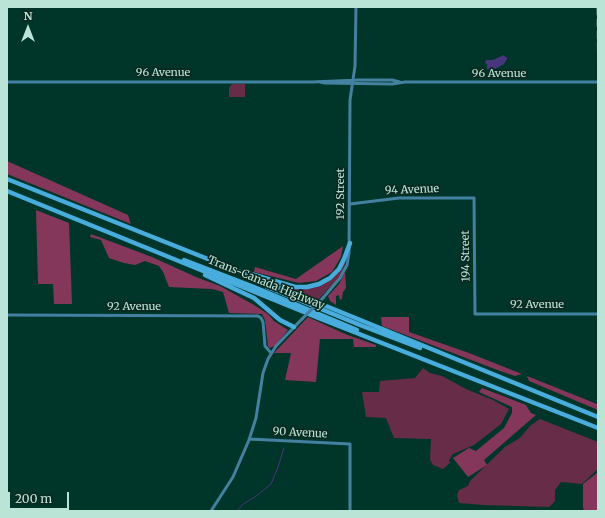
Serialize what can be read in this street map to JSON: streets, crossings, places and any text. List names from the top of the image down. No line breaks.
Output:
{"streets":{"highway":["Trans-Canada Highway"],"main road":["96 Avenue","94 Avenue","192 Street","194 Street","92 Avenue","90 Avenue"]},"crossings":[["96 Avenue","192 Street"],["94 Avenue","192 Street"],["94 Avenue","194 Street"],["192 Street","92 Avenue"],["192 Street","90 Avenue"],["194 Street","92 Avenue"]],"scale_bar":"200 m","north":"top"}
